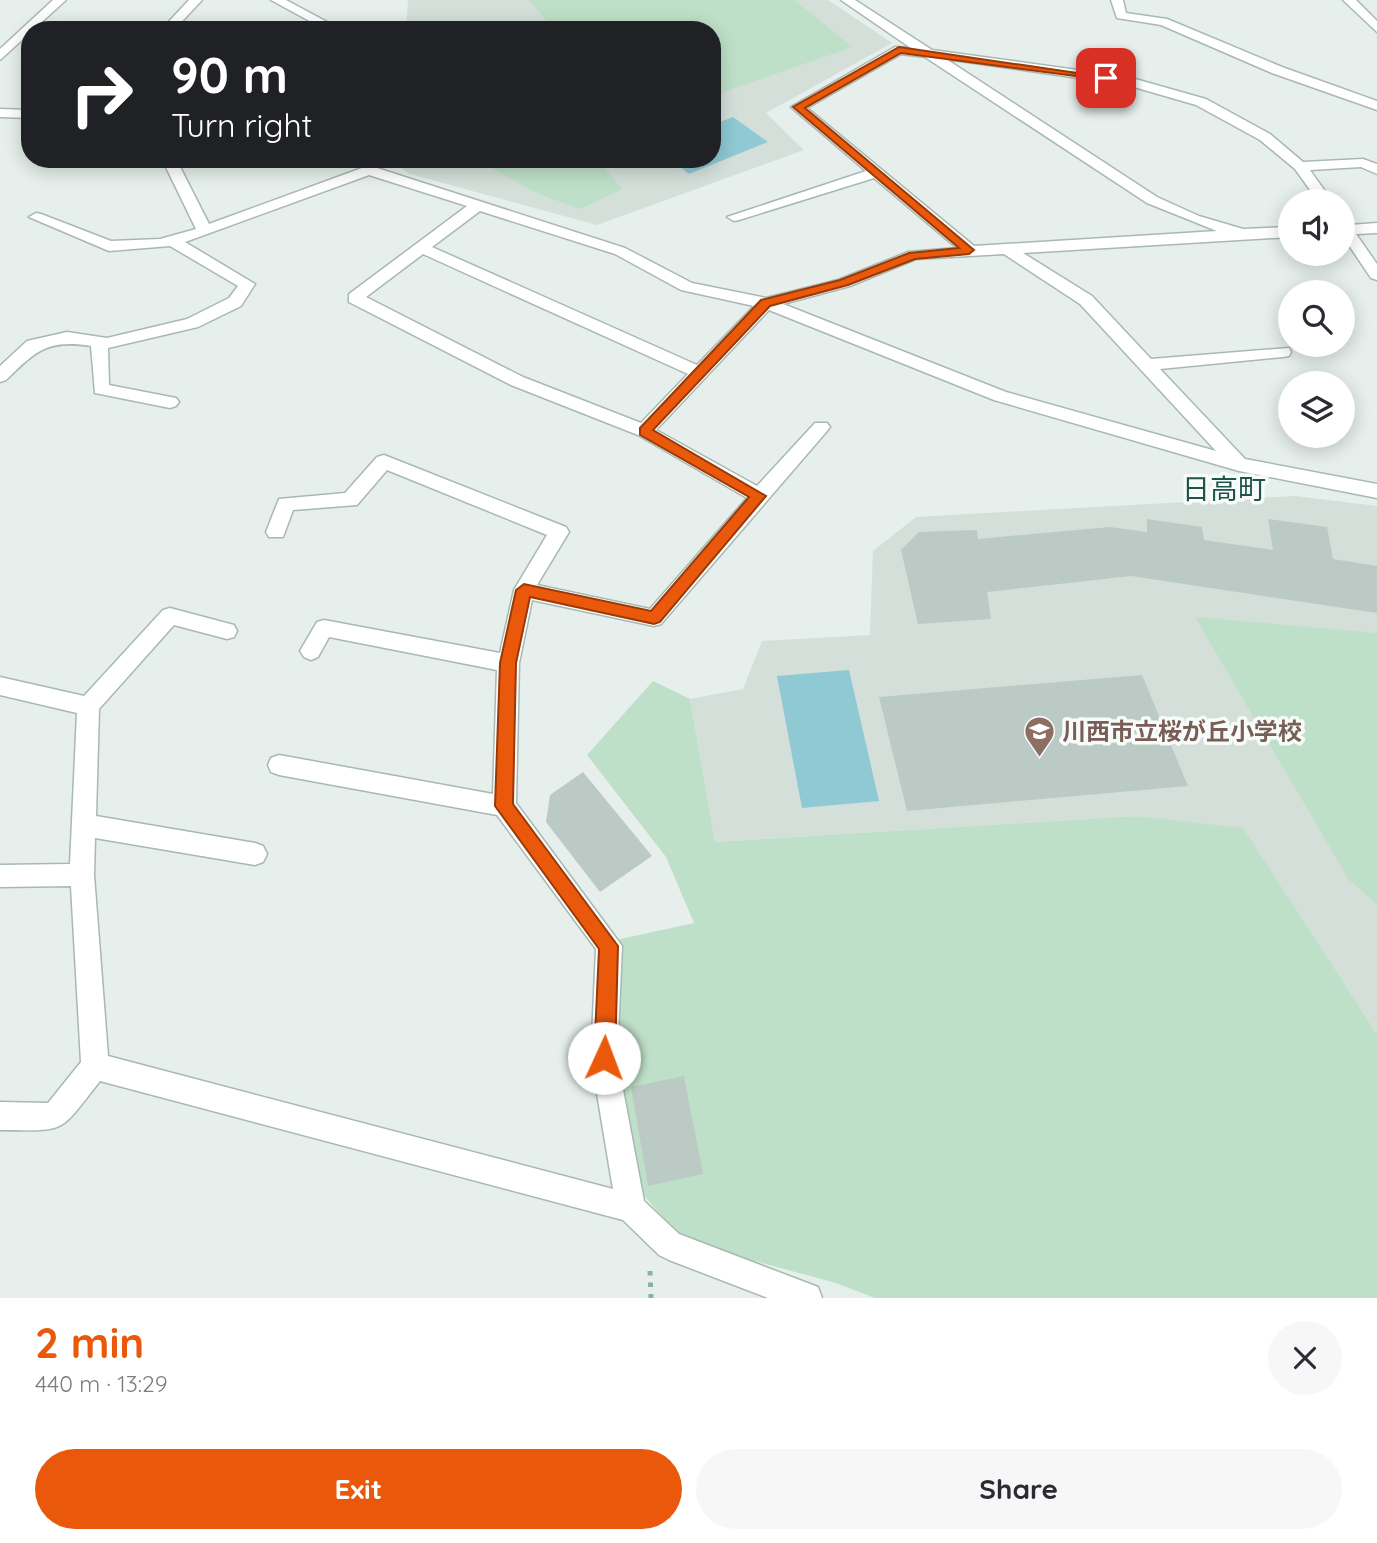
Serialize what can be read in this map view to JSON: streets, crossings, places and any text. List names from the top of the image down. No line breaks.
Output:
{"districts":["日高町"],"places":{"school or university":["川西市立桜が丘小学校"]},"page":{"turn":["90 m","Turn right"],"heading":["2 min","440 m · 13:29"],"buttons":["Exit","Share"]}}
